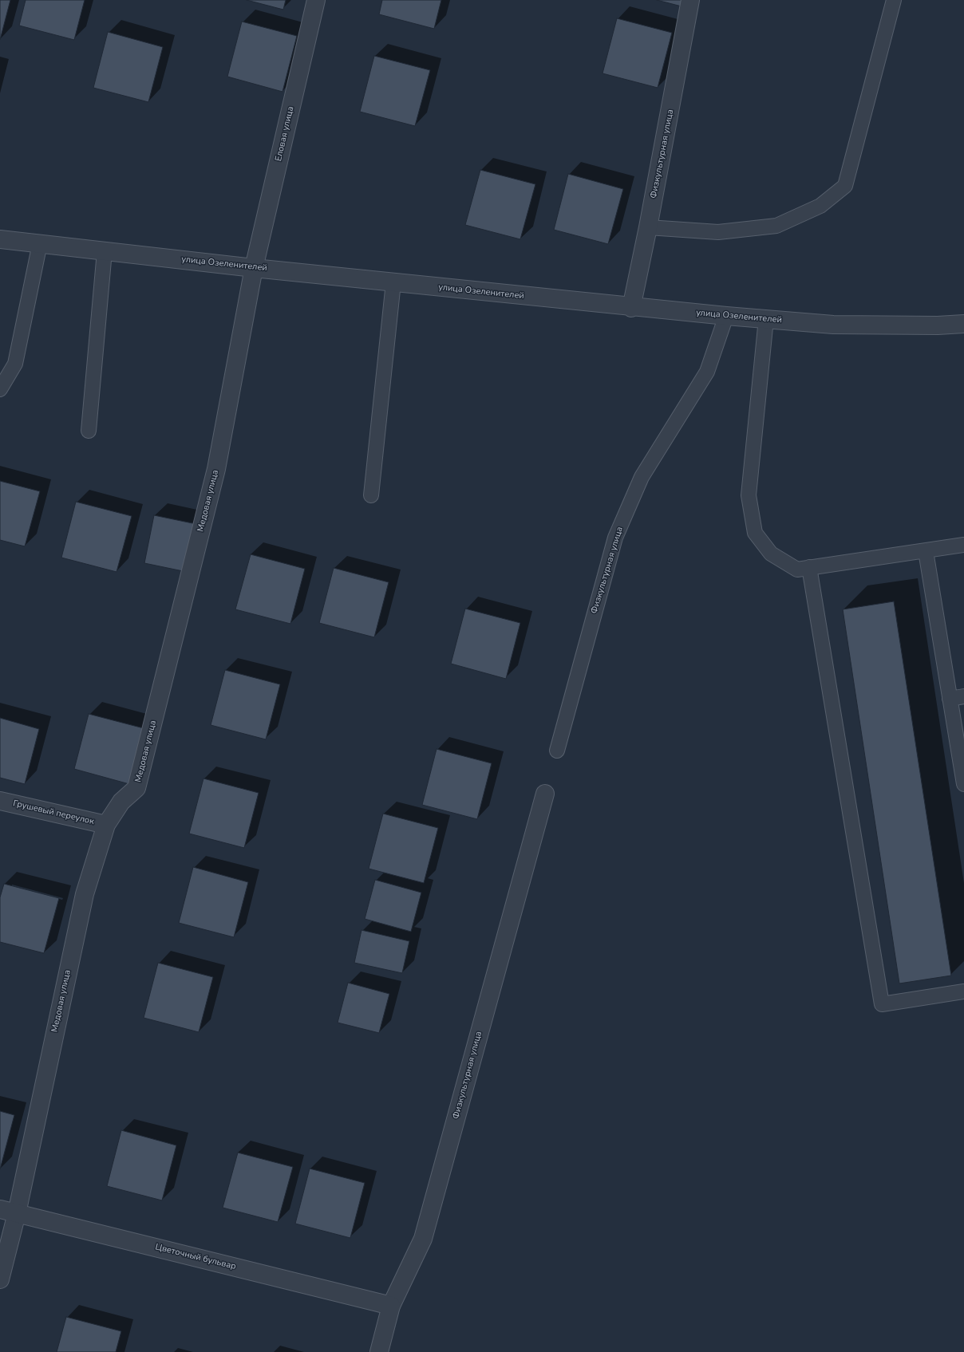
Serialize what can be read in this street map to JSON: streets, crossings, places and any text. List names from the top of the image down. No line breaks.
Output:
{"streets":{"street":["Еловая улица","Физкультурная улица","улица Озеленителей","Медовая улица","Грушевый переулок","Цветочный бульвар"]},"crossings":[["Еловая улица","улица Озеленителей"],["Еловая улица","Медовая улица"],["Физкультурная улица","улица Озеленителей"],["Физкультурная улица","Цветочный бульвар"],["улица Озеленителей","Медовая улица"],["Медовая улица","Грушевый переулок"],["Медовая улица","Цветочный бульвар"]]}
